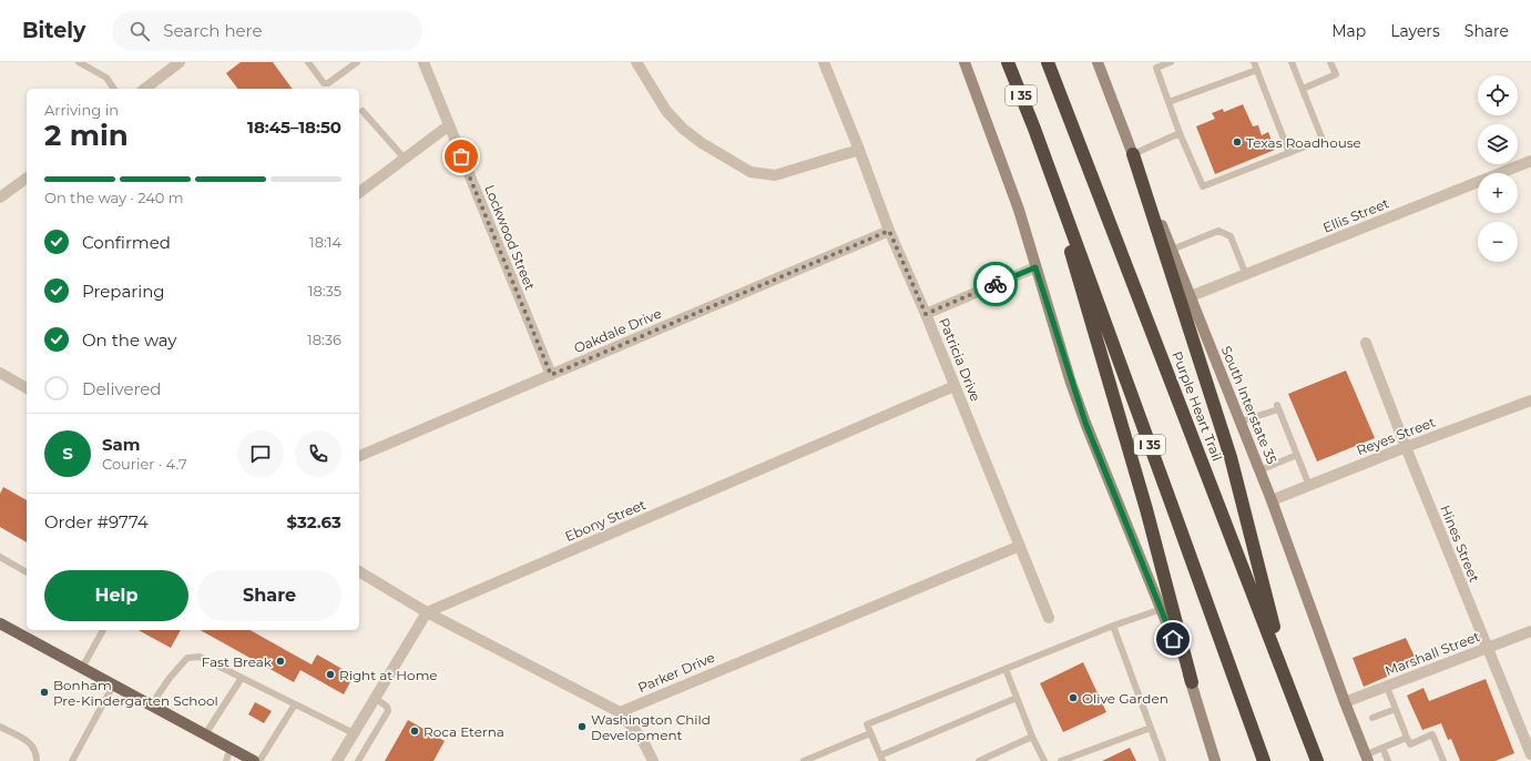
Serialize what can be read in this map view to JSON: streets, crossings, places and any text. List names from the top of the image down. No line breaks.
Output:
{"streets":{"highway":["I 35","Purple Heart Trail"],"main road":["South Interstate 35"],"street":["Ellis Street","Lockwood Street","Oakdale Drive","Patricia Drive","Reyes Street","Ebony Street","Hines Street","Marshall Street","Parker Drive"]},"crossings":[["Ellis Street","South Interstate 35"],["Lockwood Street","Oakdale Drive"],["Oakdale Drive","Patricia Drive"],["Patricia Drive","Ebony Street"],["Patricia Drive","Parker Drive"],["South Interstate 35","Reyes Street"],["South Interstate 35","Marshall Street"],["Reyes Street","Hines Street"],["Hines Street","Marshall Street"]],"places":["Texas Roadhouse","Fast Break","Right at Home","Bonham Pre-Kindergarten School","Olive Garden","Washington Child Development","Roca Eterna"],"page":{"header":"Bitely","search":"Search here","nav":["Map","Layers","Share"],"map_buttons":["+","−"],"heading":["2 min","Arriving in","18:45–18:50"],"panel":["Sam","Courier · 4.7","Order #9774","$32.63"],"bar":"On the way · 240 m","list":[["Confirmed","18:14"],["Preparing","18:35"],["On the way","18:36"],"Delivered"],"round":"S","buttons":["Help","Share"]}}
